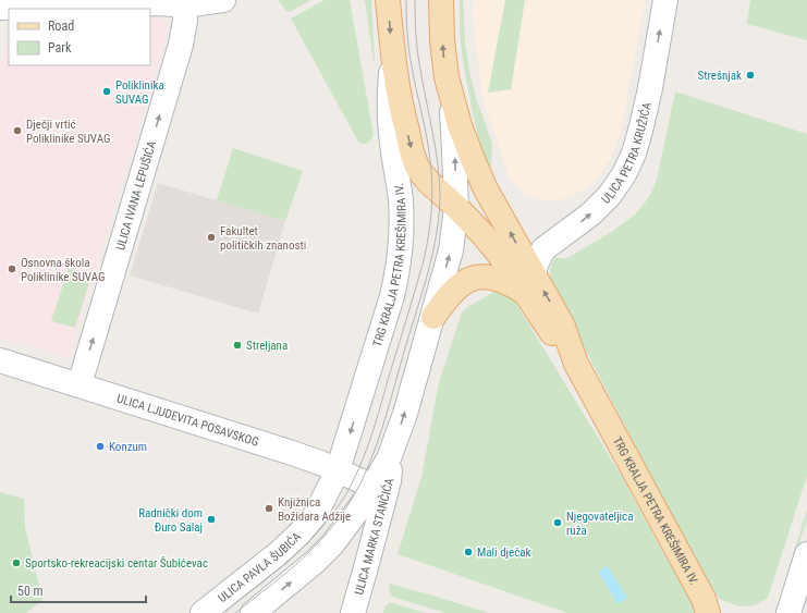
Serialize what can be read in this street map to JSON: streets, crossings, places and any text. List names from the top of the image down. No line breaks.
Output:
{"streets":{"main road":["TRG KRALJA PETRA KREŠIMIRA IV."],"street":["ULICA PETRA KRUŽIĆA","ULICA IVANA LEPUŠIĆA","ULICA LJUDEVITA POSAVSKOG","ULICA MARKA STANČIĆA","ULICA PAVLA ŠUBIĆA"]},"crossings":[["ULICA PETRA KRUŽIĆA","TRG KRALJA PETRA KREŠIMIRA IV."],["ULICA IVANA LEPUŠIĆA","ULICA LJUDEVITA POSAVSKOG"],["TRG KRALJA PETRA KREŠIMIRA IV.","ULICA LJUDEVITA POSAVSKOG"],["TRG KRALJA PETRA KREŠIMIRA IV.","ULICA MARKA STANČIĆA"],["TRG KRALJA PETRA KREŠIMIRA IV.","ULICA PAVLA ŠUBIĆA"],["ULICA LJUDEVITA POSAVSKOG","ULICA PAVLA ŠUBIĆA"]],"one_way":["ULICA PETRA KRUŽIĆA","ULICA IVANA LEPUŠIĆA"],"places":["Strešnjak","Poliklinika SUVAG","Dječji vrtić Poliklinike SUVAG","Fakultet političkih znanosti","Osnovna škola Poliklinike SUVAG","Streljana","Konzum","Knjižnica Božidara Adžije","Radnički dom Đuro Salaj","Njegovateljica ruža","Mali dječak","Sportsko-rekreacijski centar Šubićevac"],"legend":["Road","Park"],"scale_bar":"50 m"}
